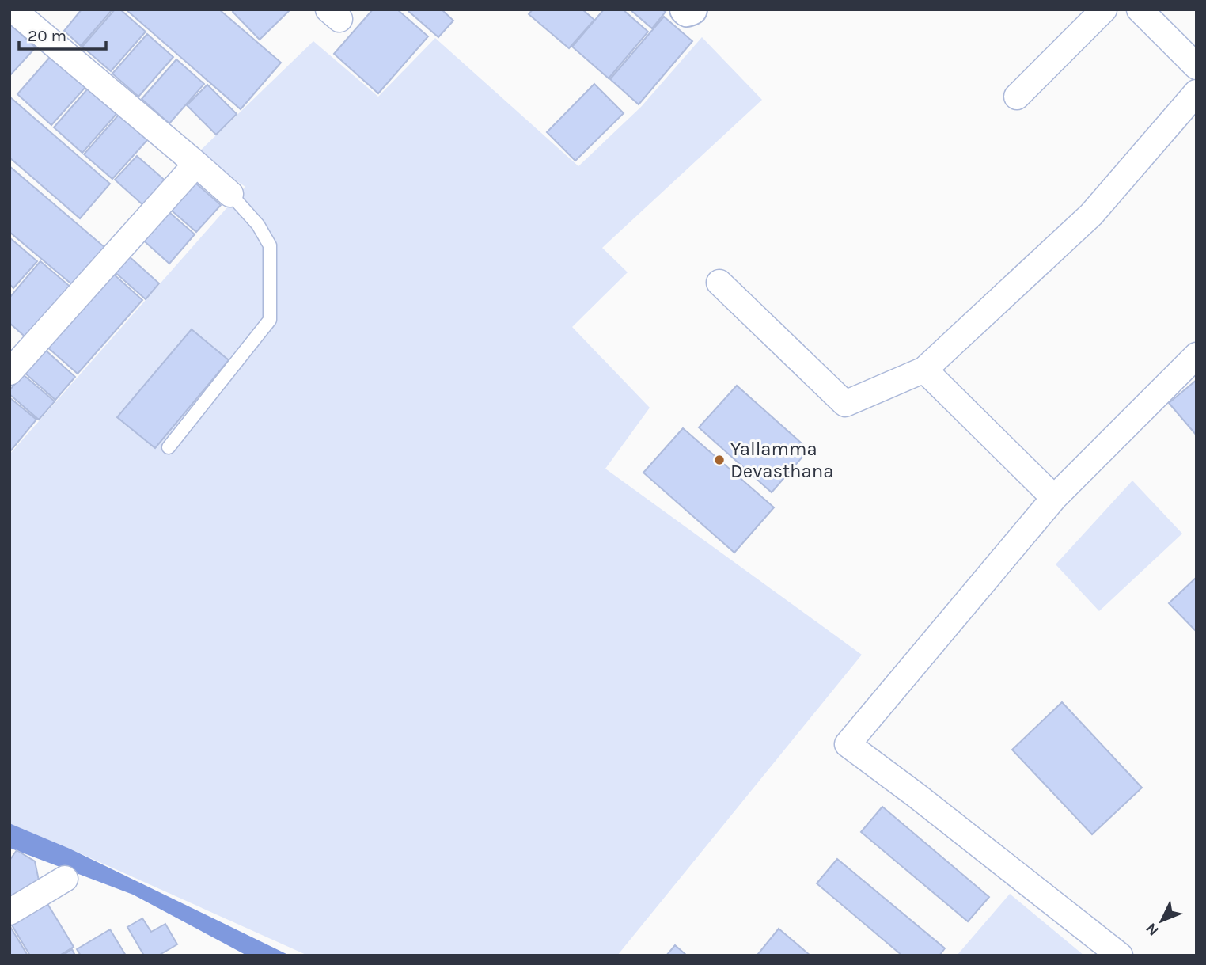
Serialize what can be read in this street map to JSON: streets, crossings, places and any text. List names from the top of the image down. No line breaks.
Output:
{"places":["Yallamma Devasthana"],"scale_bar":"20 m","north":"bottom left"}
